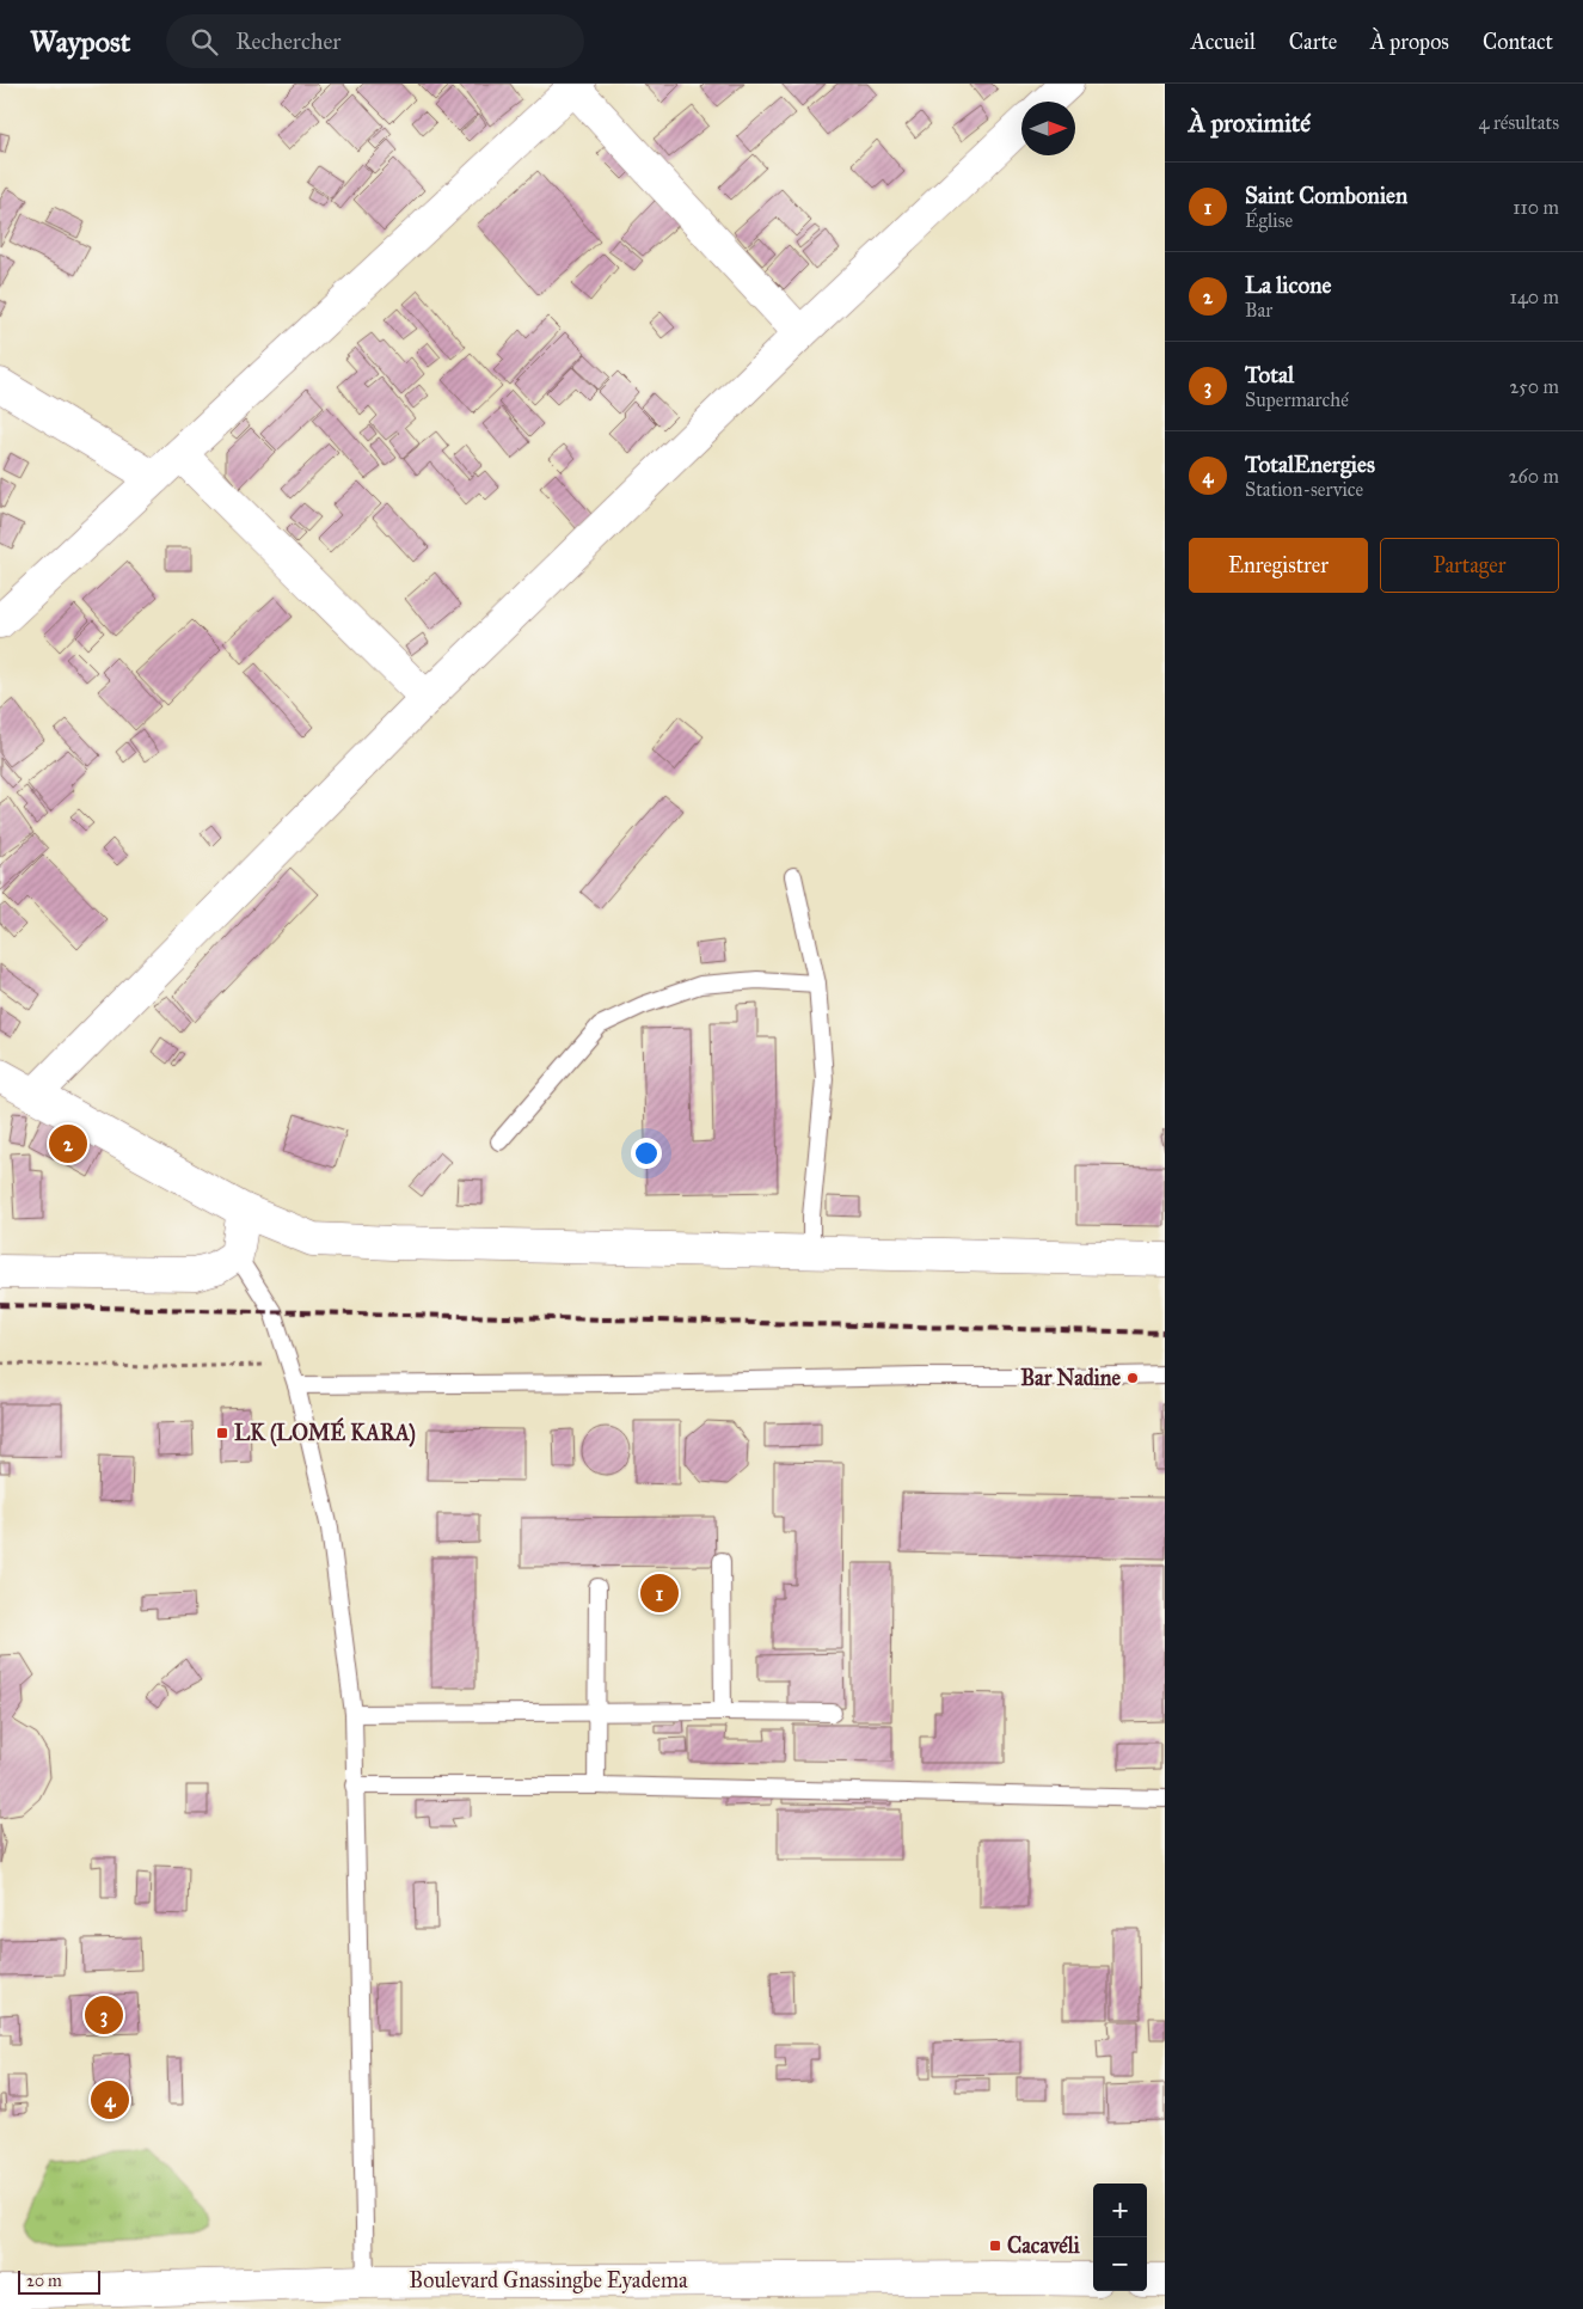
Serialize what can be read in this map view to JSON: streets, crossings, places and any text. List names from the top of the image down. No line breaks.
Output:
{"streets":{"main road":["Boulevard Gnassingbe Eyadema"]},"places":{"other":["Bar Nadine"],"transit":["LK (LOMÉ KARA)","Cacavéli"]},"scale_bar":"20 m","north":"right","page":{"header":"Waypost","search":"Rechercher","nav":["Accueil","Carte","À propos","Contact"],"heading":["À proximité","4 résultats"],"list":[{"mark":"1","name":"Saint Combonien","note":"Église","value":"110 m"},{"mark":"2","name":"La licone","note":"Bar","value":"140 m"},{"mark":"3","name":"Total","note":"Supermarché","value":"250 m"},{"mark":"4","name":"TotalEnergies","note":"Station-service","value":"260 m"}],"buttons":["Enregistrer","Partager"],"pins":["2","1","3","4"],"map_buttons":["+","−"],"scale":"20 m"}}
